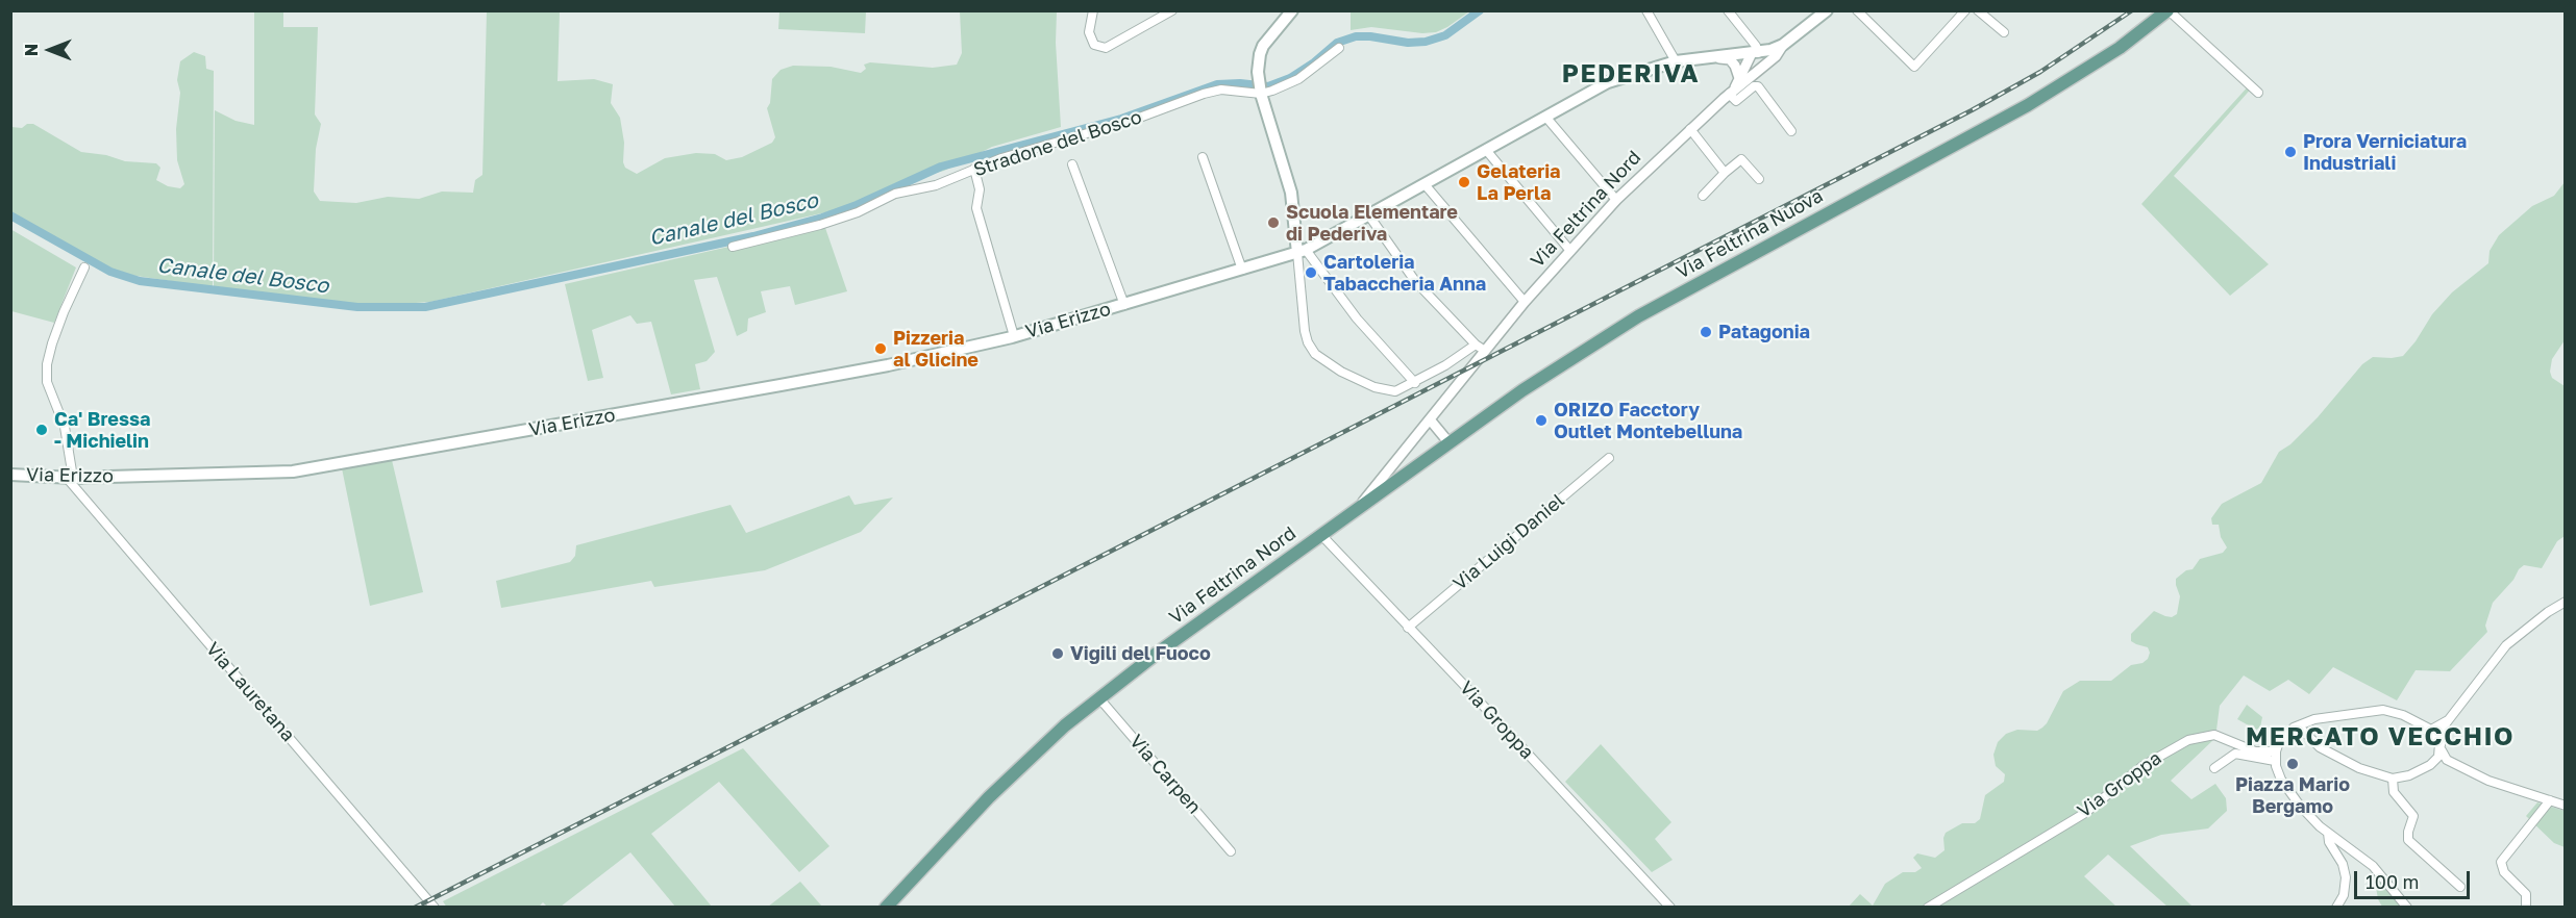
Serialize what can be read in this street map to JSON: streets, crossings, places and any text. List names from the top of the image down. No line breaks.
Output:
{"streets":{"main road":["Via Feltrina Nord","Via Feltrina Nuova","Via Erizzo"],"street":["Stradone del Bosco","Via Luigi Daniel","Via Lauretana","Via Groppa","Via Carpen"]},"crossings":[["Via Feltrina Nord","Via Feltrina Nuova"],["Via Feltrina Nord","Via Erizzo"],["Via Feltrina Nord","Via Groppa"],["Via Feltrina Nord","Via Carpen"],["Via Erizzo","Via Lauretana"],["Via Luigi Daniel","Via Groppa"]],"districts":["PEDERIVA","MERCATO VECCHIO"],"water":["Canale del Bosco"],"places":["Prora Verniciatura Industriali","Gelateria La Perla","Scuola Elementare di Pederiva","Cartoleria Tabaccheria Anna","Patagonia","Pizzeria al Glicine","ORIZO Facctory Outlet Montebelluna","Ca' Bressa - Michielin","Vigili del Fuoco","Piazza Mario Bergamo"],"scale_bar":"100 m","north":"left"}
